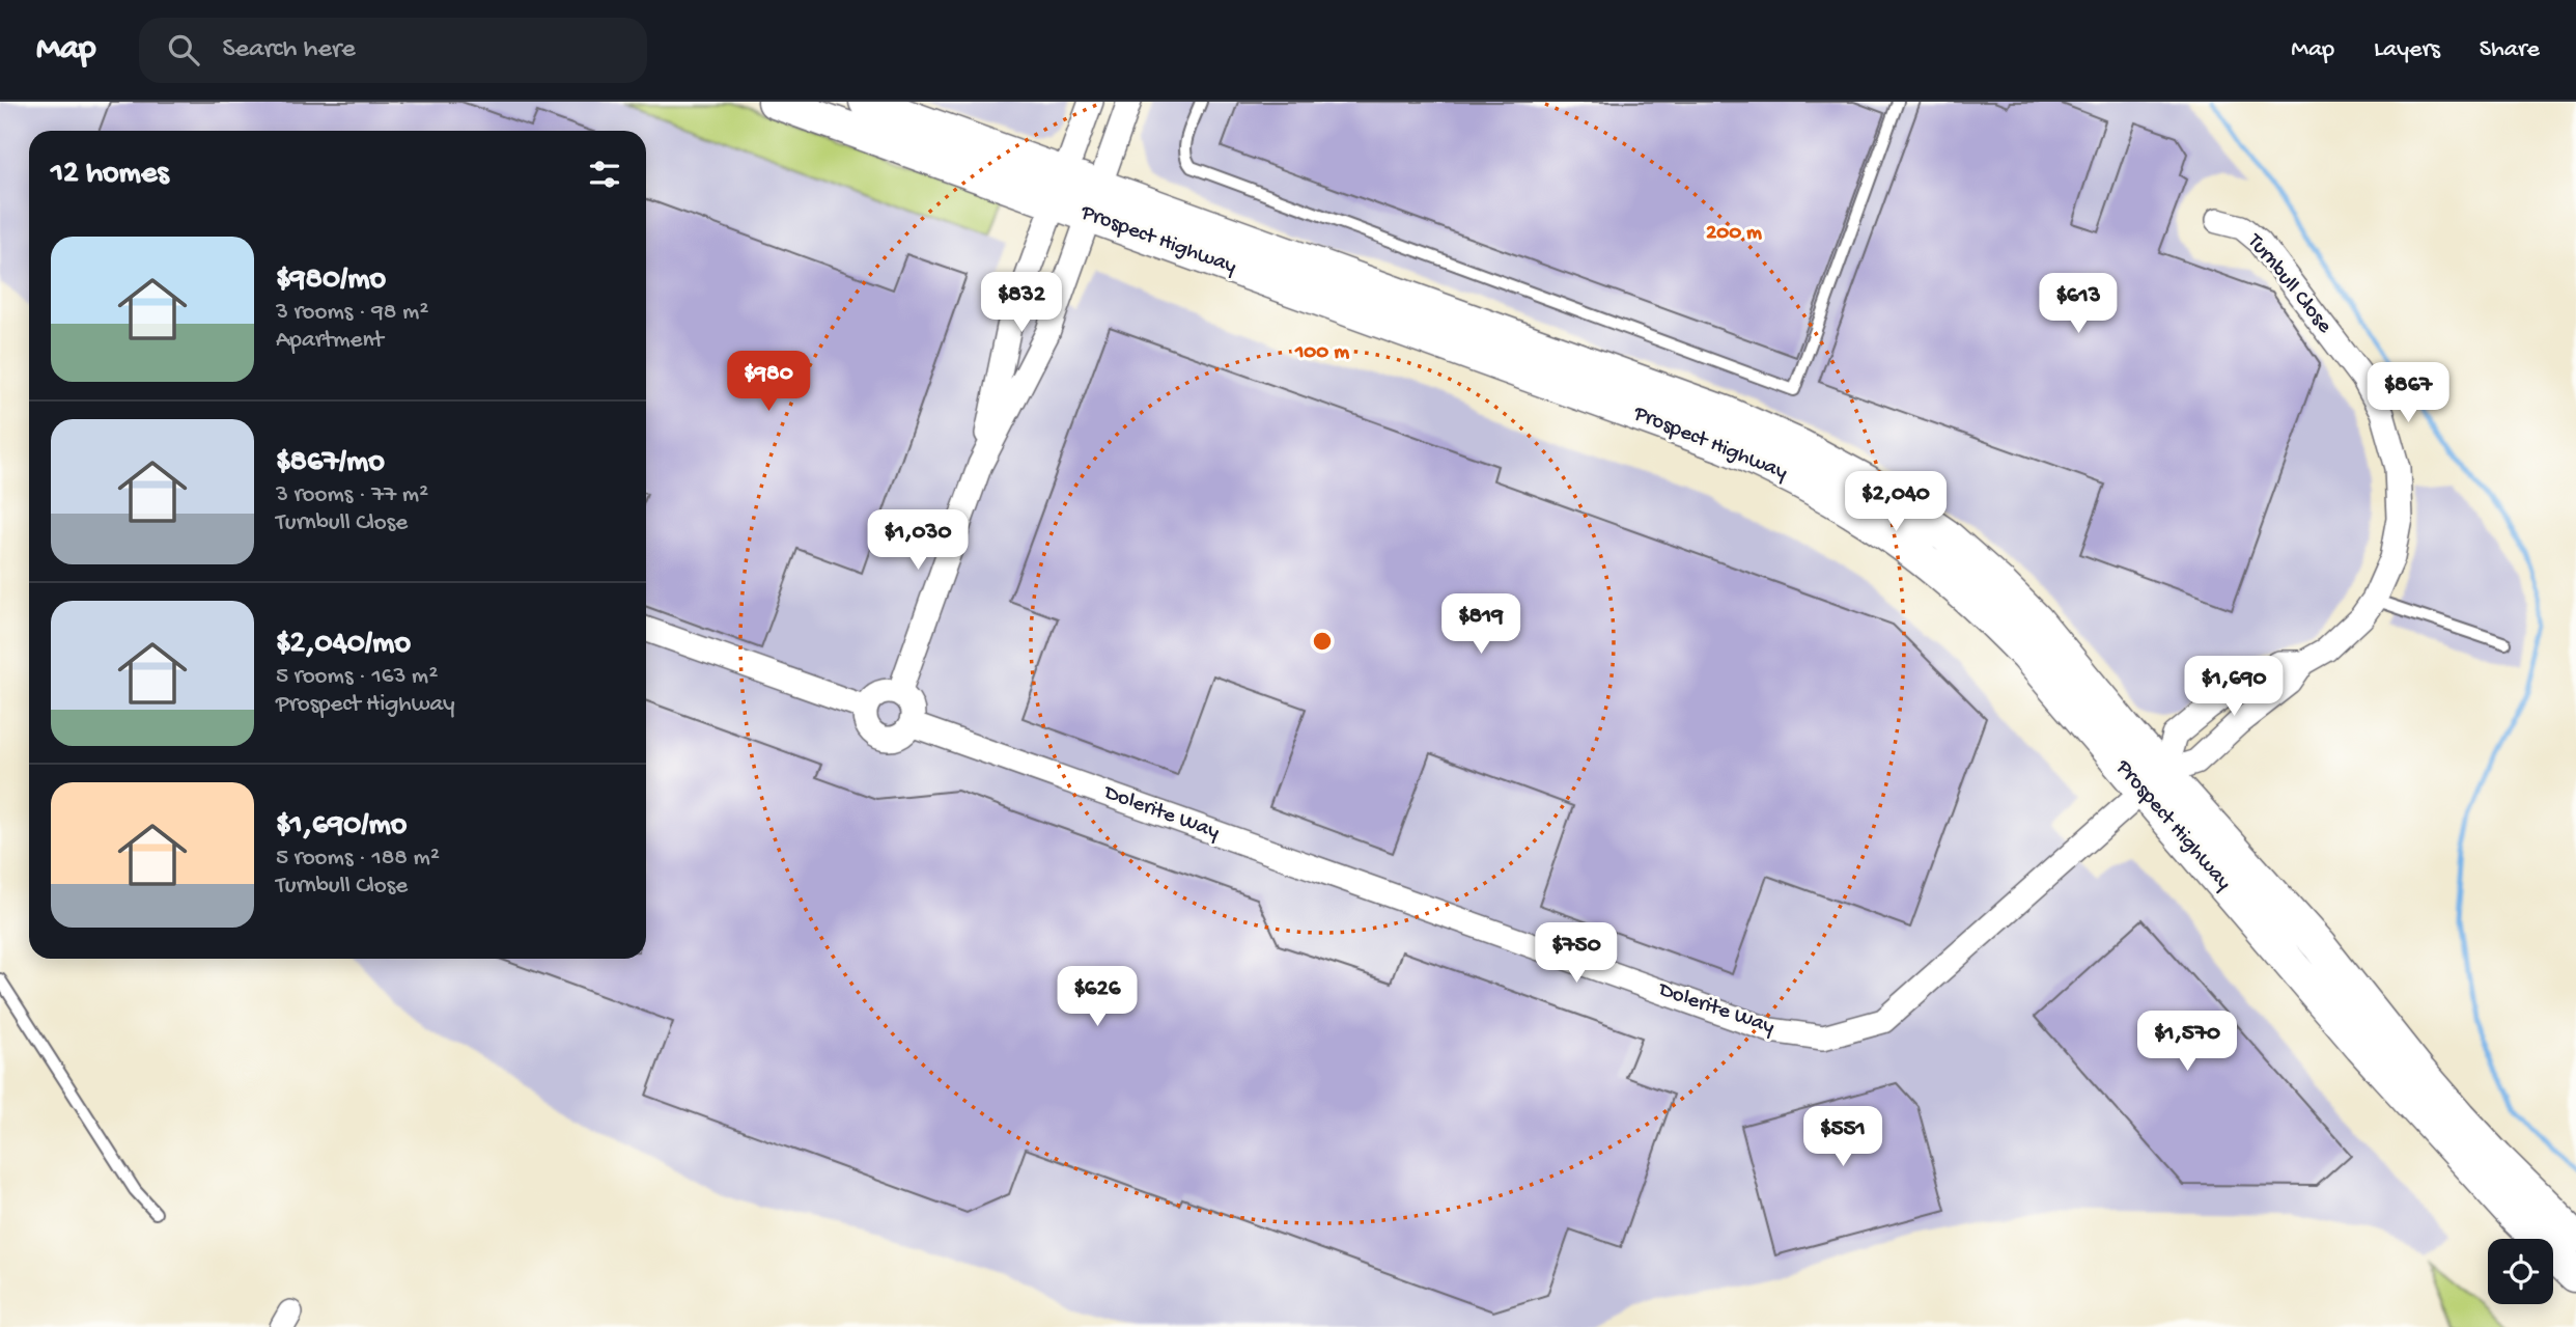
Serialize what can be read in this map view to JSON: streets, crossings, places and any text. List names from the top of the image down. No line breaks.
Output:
{"streets":{"main road":["Prospect Highway"],"street":["Turnbull Close","Dolerite Way"]},"crossings":[["Prospect Highway","Turnbull Close"],["Prospect Highway","Dolerite Way"],["Turnbull Close","Dolerite Way"]],"page":{"header":"Map","search":"Search here","nav":["Map","Layers","Share"],"heading":"12 homes","list":[{"name":"$980/mo","note":"3 rooms · 98 m² · Apartment"},{"name":"$867/mo","note":"3 rooms · 77 m² · Turnbull Close"},{"name":"$2,040/mo","note":"5 rooms · 163 m² · Prospect Highway"},{"name":"$1,690/mo","note":"5 rooms · 188 m² · Turnbull Close"}],"price":["$832","$613","$980","$867","$2,040","$1,030","$819","$1,690","$750","$626","$1,570","$551"]},"rings":["200 m","100 m"]}
